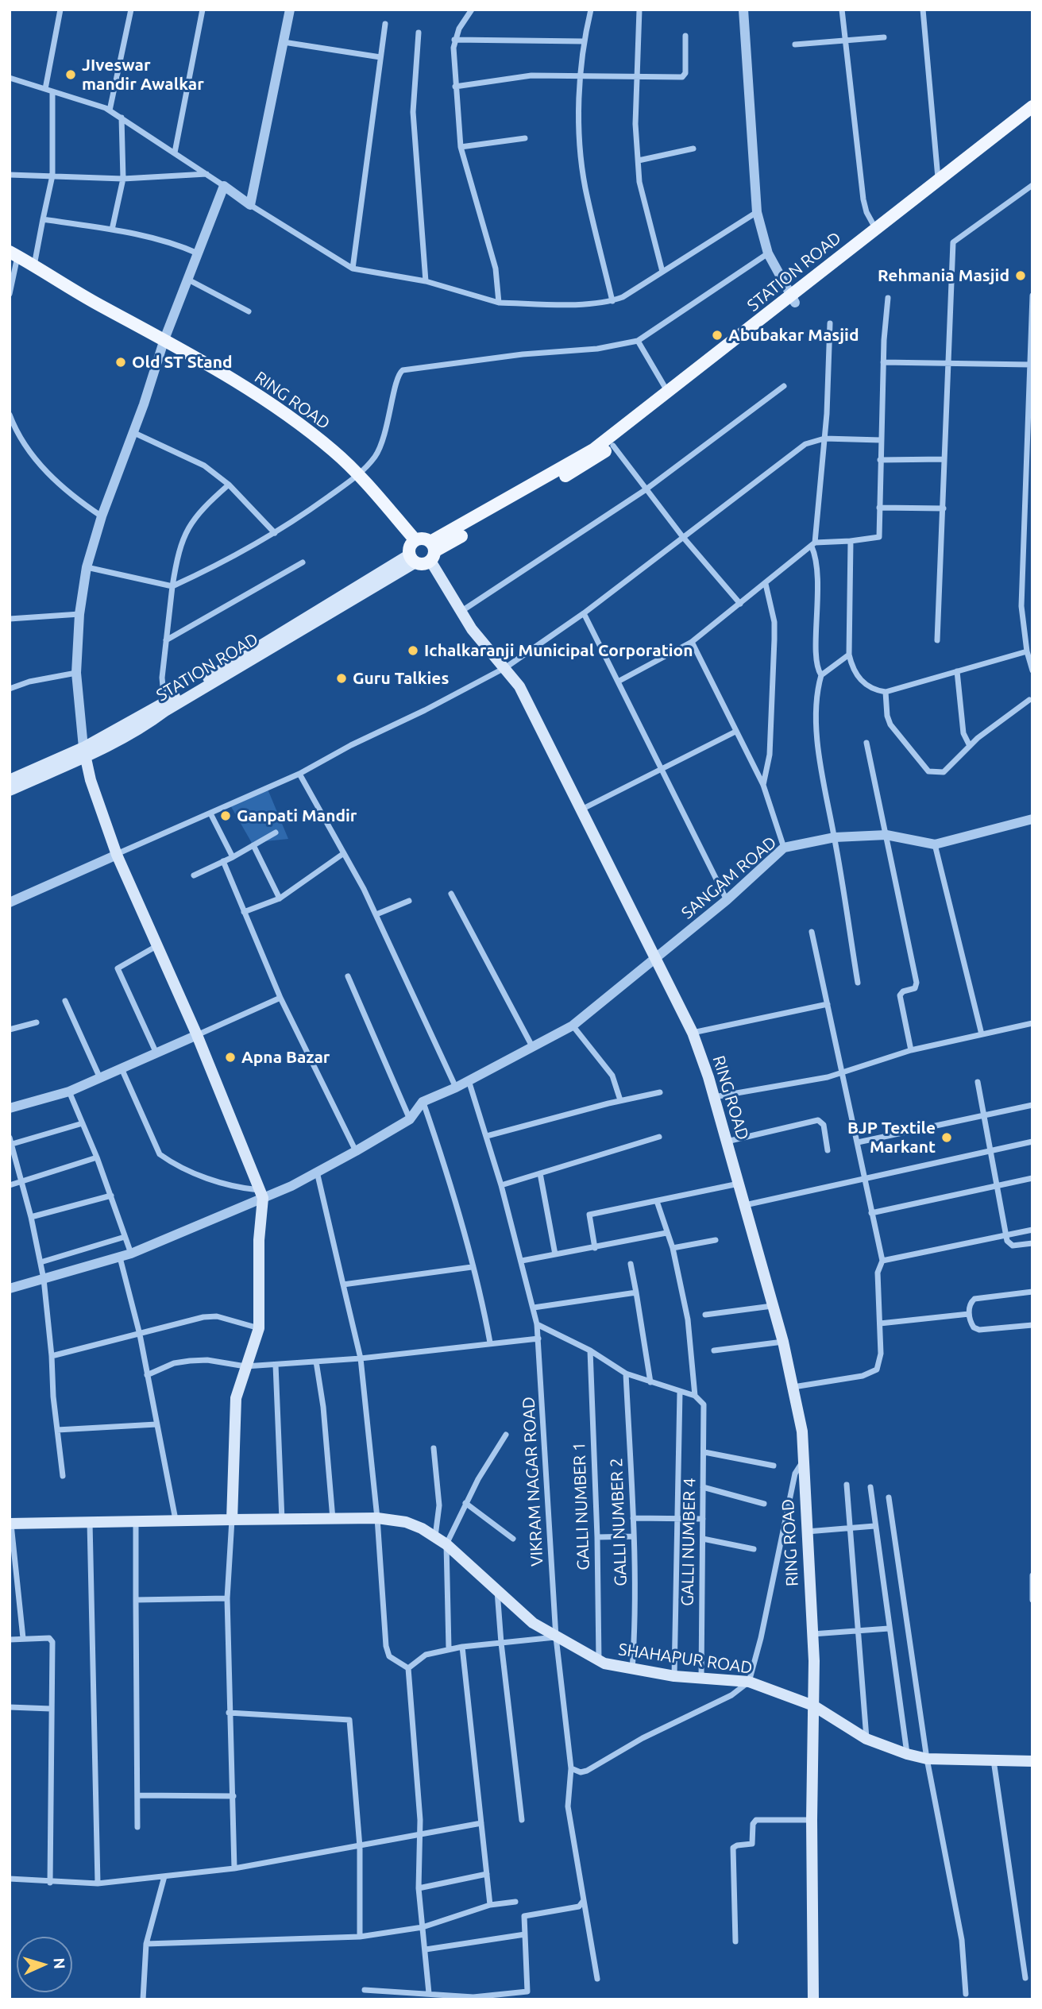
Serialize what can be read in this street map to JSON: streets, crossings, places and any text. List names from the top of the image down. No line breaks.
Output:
{"streets":{"main road":["STATION ROAD","RING ROAD","SHAHAPUR ROAD"],"street":["SANGAM ROAD","VIKRAM NAGAR ROAD","GALLI NUMBER 1","GALLI NUMBER 2","GALLI NUMBER 4"]},"crossings":[["STATION ROAD","RING ROAD"],["RING ROAD","SANGAM ROAD"],["RING ROAD","SHAHAPUR ROAD"],["SANGAM ROAD","VIKRAM NAGAR ROAD"],["VIKRAM NAGAR ROAD","SHAHAPUR ROAD"],["GALLI NUMBER 1","SHAHAPUR ROAD"],["GALLI NUMBER 2","SHAHAPUR ROAD"],["GALLI NUMBER 4","SHAHAPUR ROAD"]],"places":["JIveswar mandir Awalkar","Rehmania Masjid","Abubakar Masjid","Old ST Stand","Ichalkaranji Municipal Corporation","Guru Talkies","Ganpati Mandir","Apna Bazar","BJP Textile Markant"],"north":"right"}
